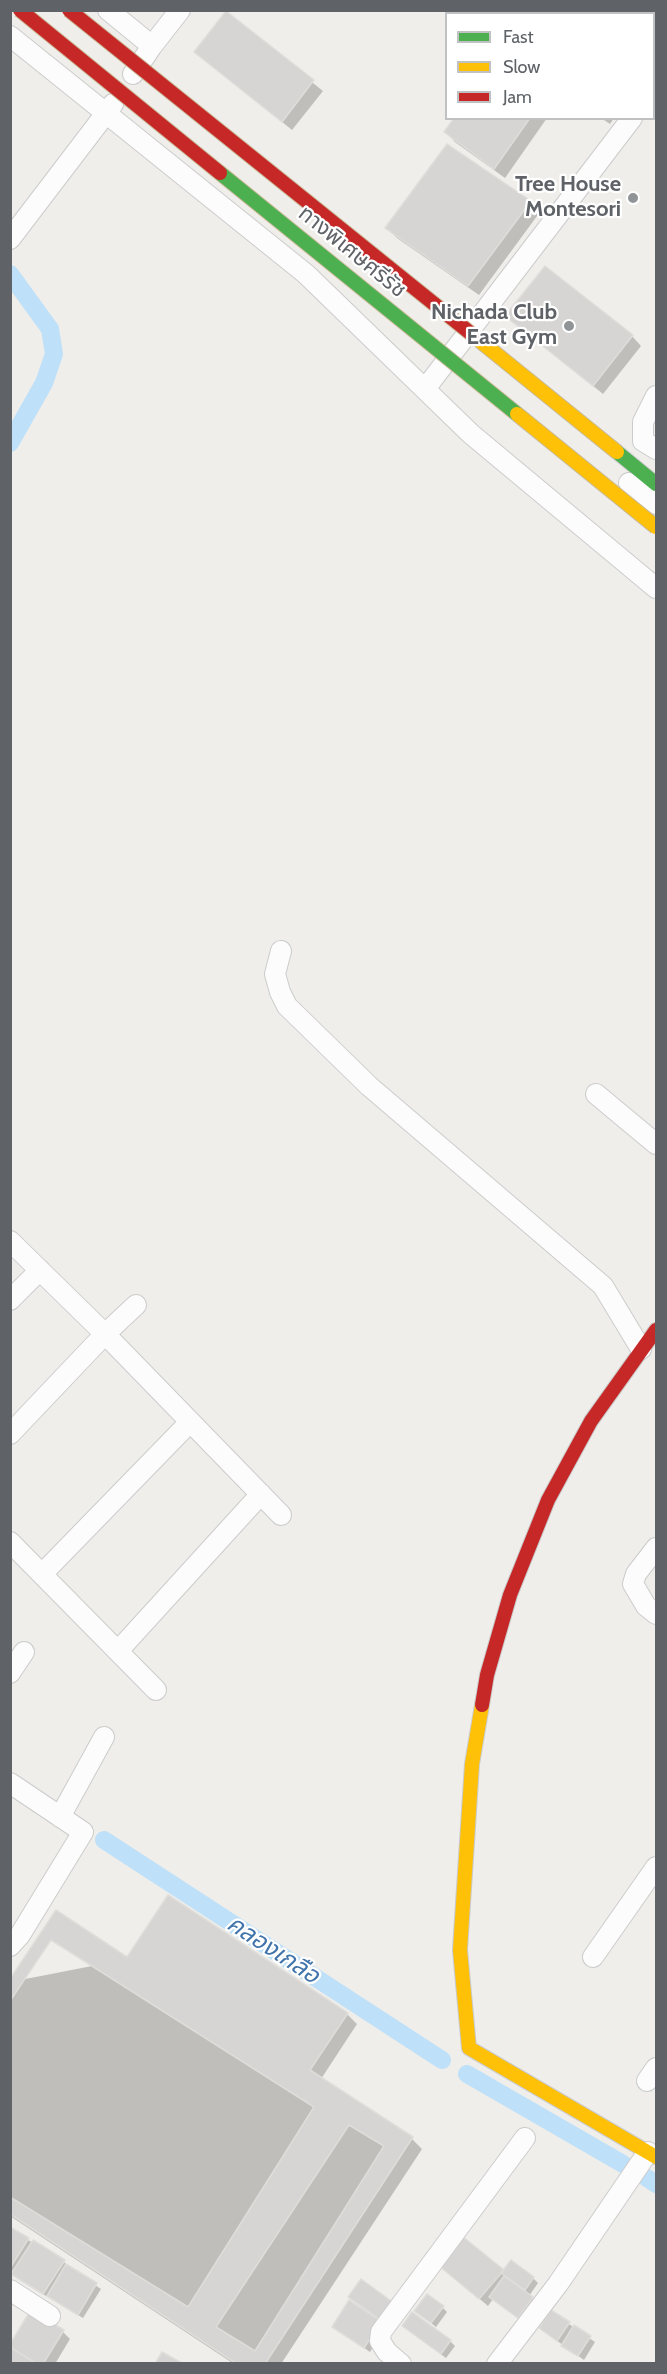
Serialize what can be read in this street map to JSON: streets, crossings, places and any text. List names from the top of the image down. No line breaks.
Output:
{"streets":{"main road":["ทางพิเศษศรีรัช"]},"water":["คลองเกลือ"],"places":["Tree House Montesori","Nichada Club East Gym"],"legend":["Fast","Slow","Jam"]}
